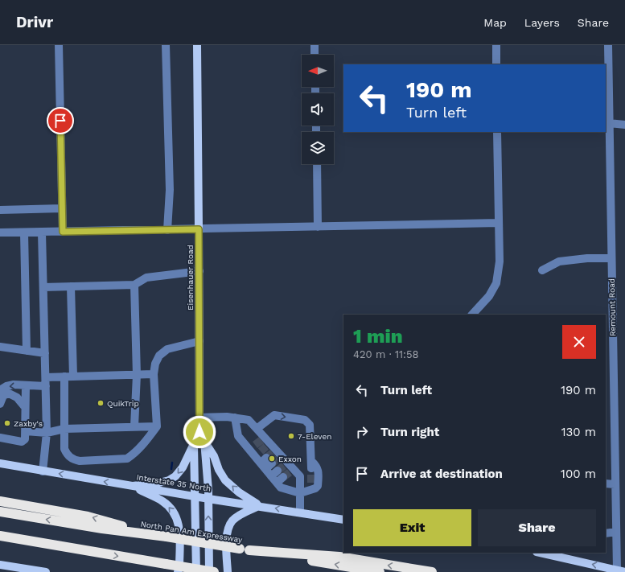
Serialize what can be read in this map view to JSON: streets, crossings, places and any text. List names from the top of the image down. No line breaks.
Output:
{"streets":{"highway":["North Pan Am Expressway"],"main road":["Eisenhauer Road","Interstate 35 North"],"street":["Remount Road"]},"crossings":[["Eisenhauer Road","Interstate 35 North"]],"one_way":["Interstate 35 North"],"places":["QuikTrip","Zaxby's","7-Eleven","Exxon"],"north":"left","page":{"header":"Drivr","nav":["Map","Layers","Share"],"turn":["190 m","Turn left"],"heading":["1 min","420 m · 11:58"],"list":[{"name":"Turn left","value":"190 m"},{"name":"Turn right","value":"130 m"},{"name":"Arrive at destination","value":"100 m"}],"buttons":["Exit","Share"]}}
